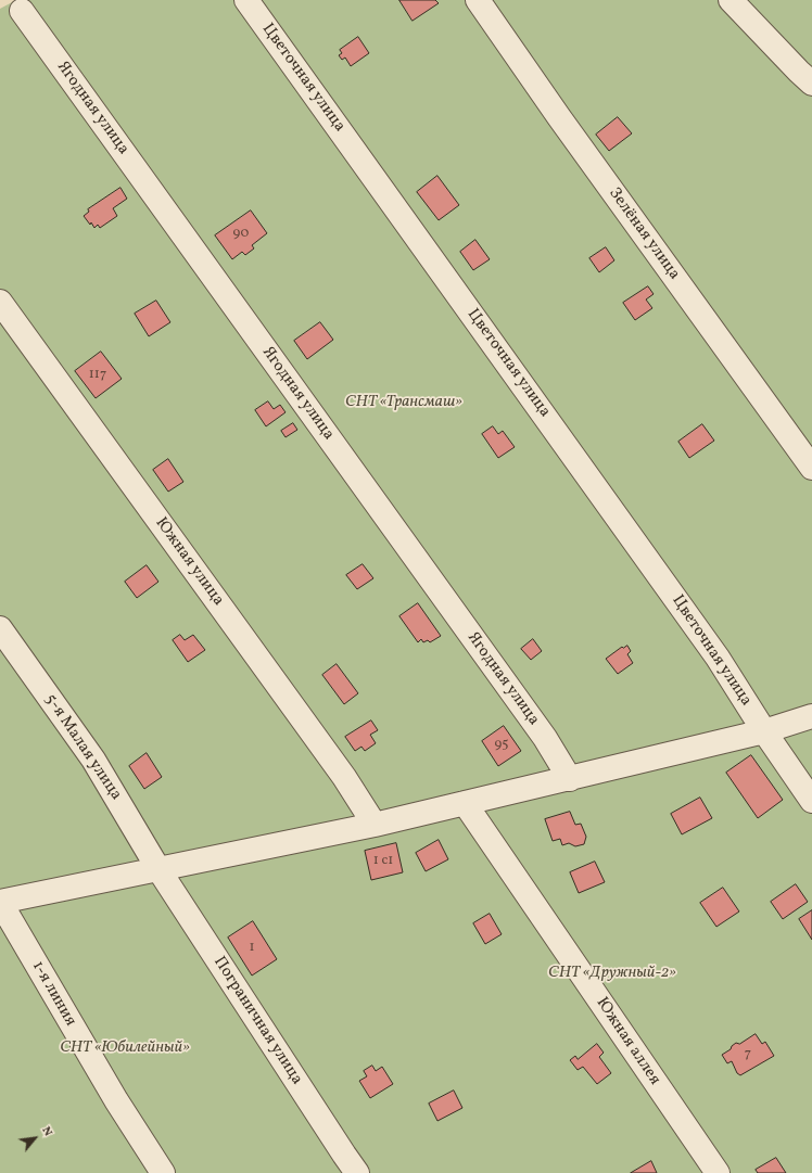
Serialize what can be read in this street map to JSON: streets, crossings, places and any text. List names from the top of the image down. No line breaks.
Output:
{"streets":{"street":["Цветочная улица","Ягодная улица","Зелёная улица","Южная улица","5-я Малая улица","1-я линия","Пограничная улица","Южная аллея"]},"crossings":[["5-я Малая улица","Пограничная улица"]],"parks":["СНТ «Трансмаш»","СНТ «Дружный-2»","СНТ «Юбилейный»"],"house_numbers":["90","117","95","1 с1","1","7"],"north":"top right"}
